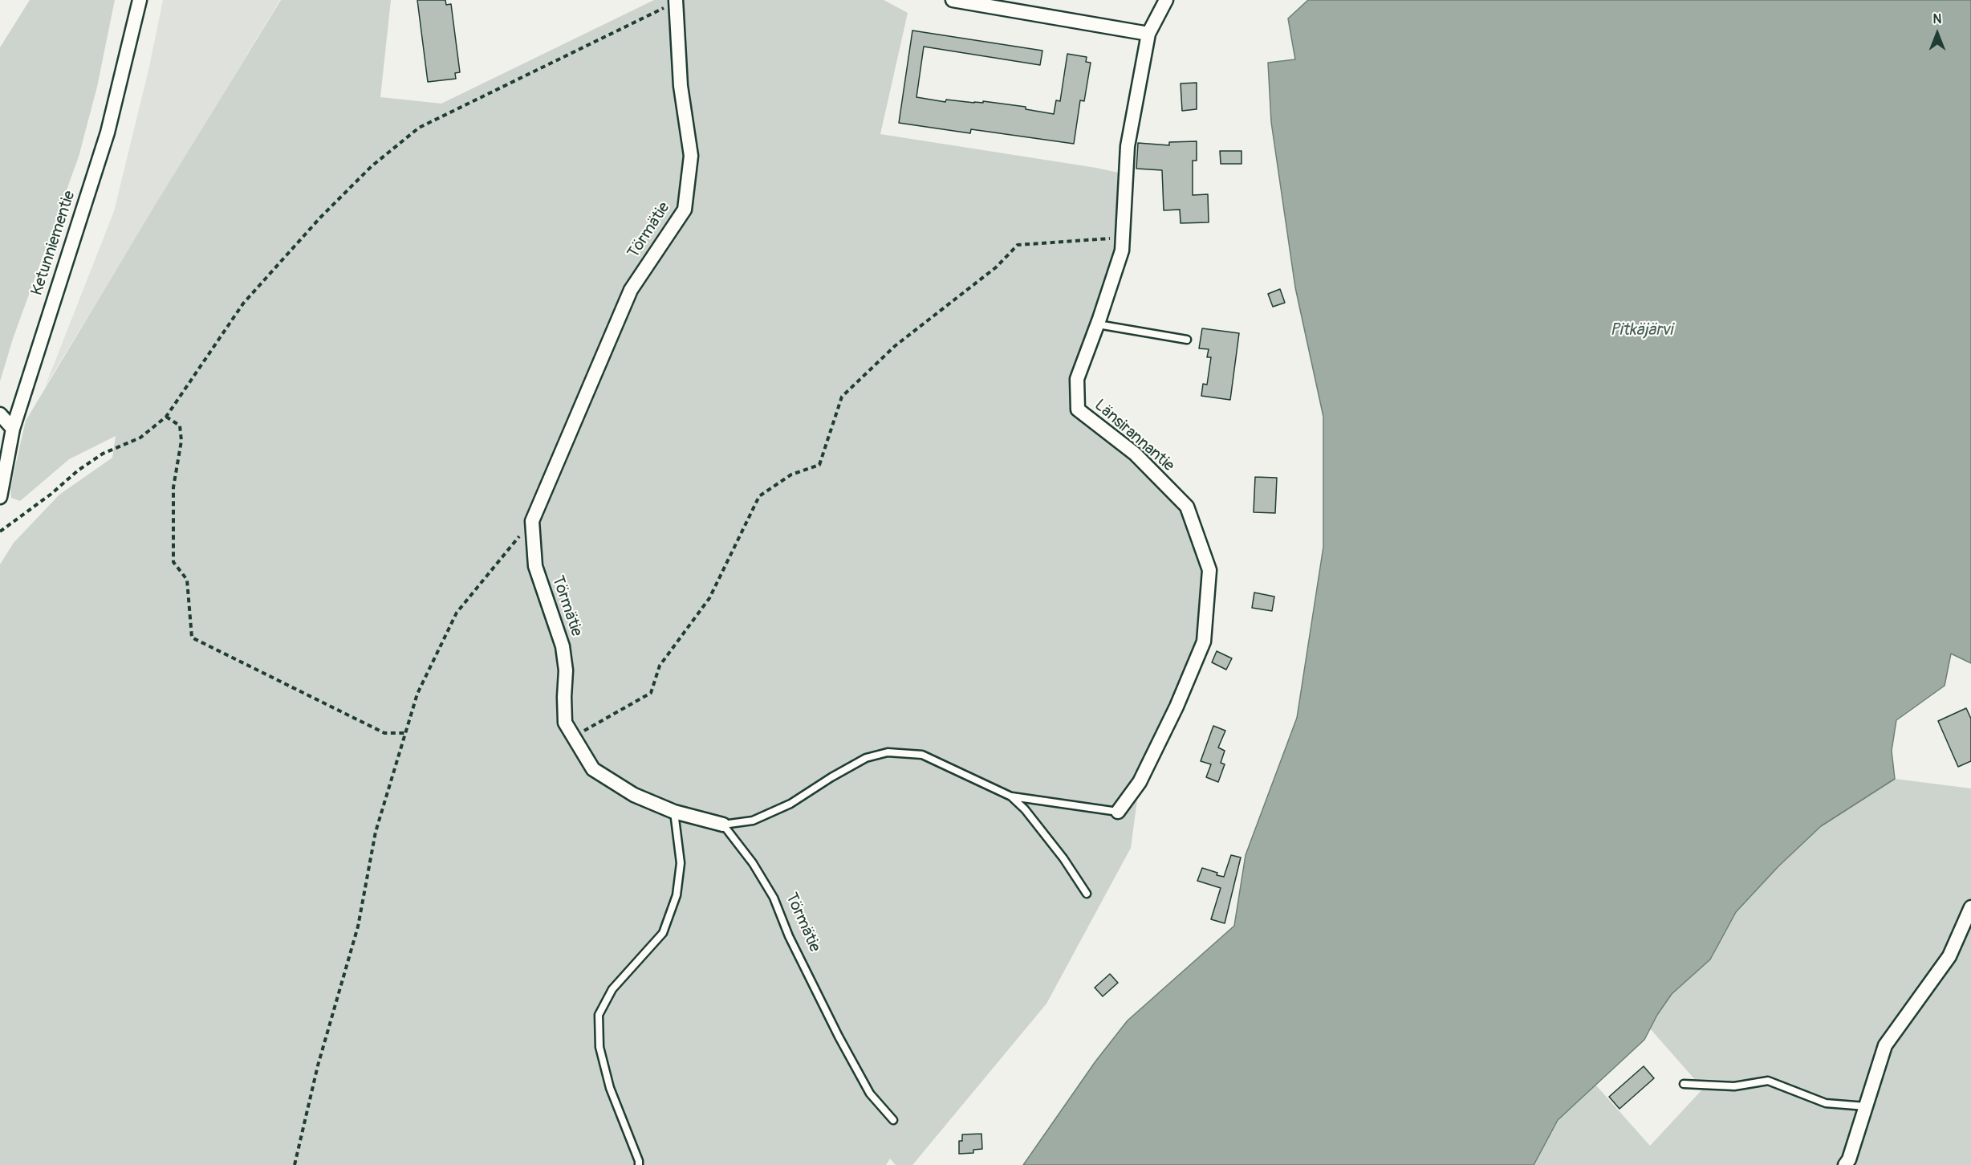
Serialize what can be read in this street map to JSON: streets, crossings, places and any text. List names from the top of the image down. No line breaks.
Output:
{"streets":{"street":["Törmätie","Ketunniementie","Länsirannantie"]},"water":["Pitkäjärvi"],"north":"top"}
